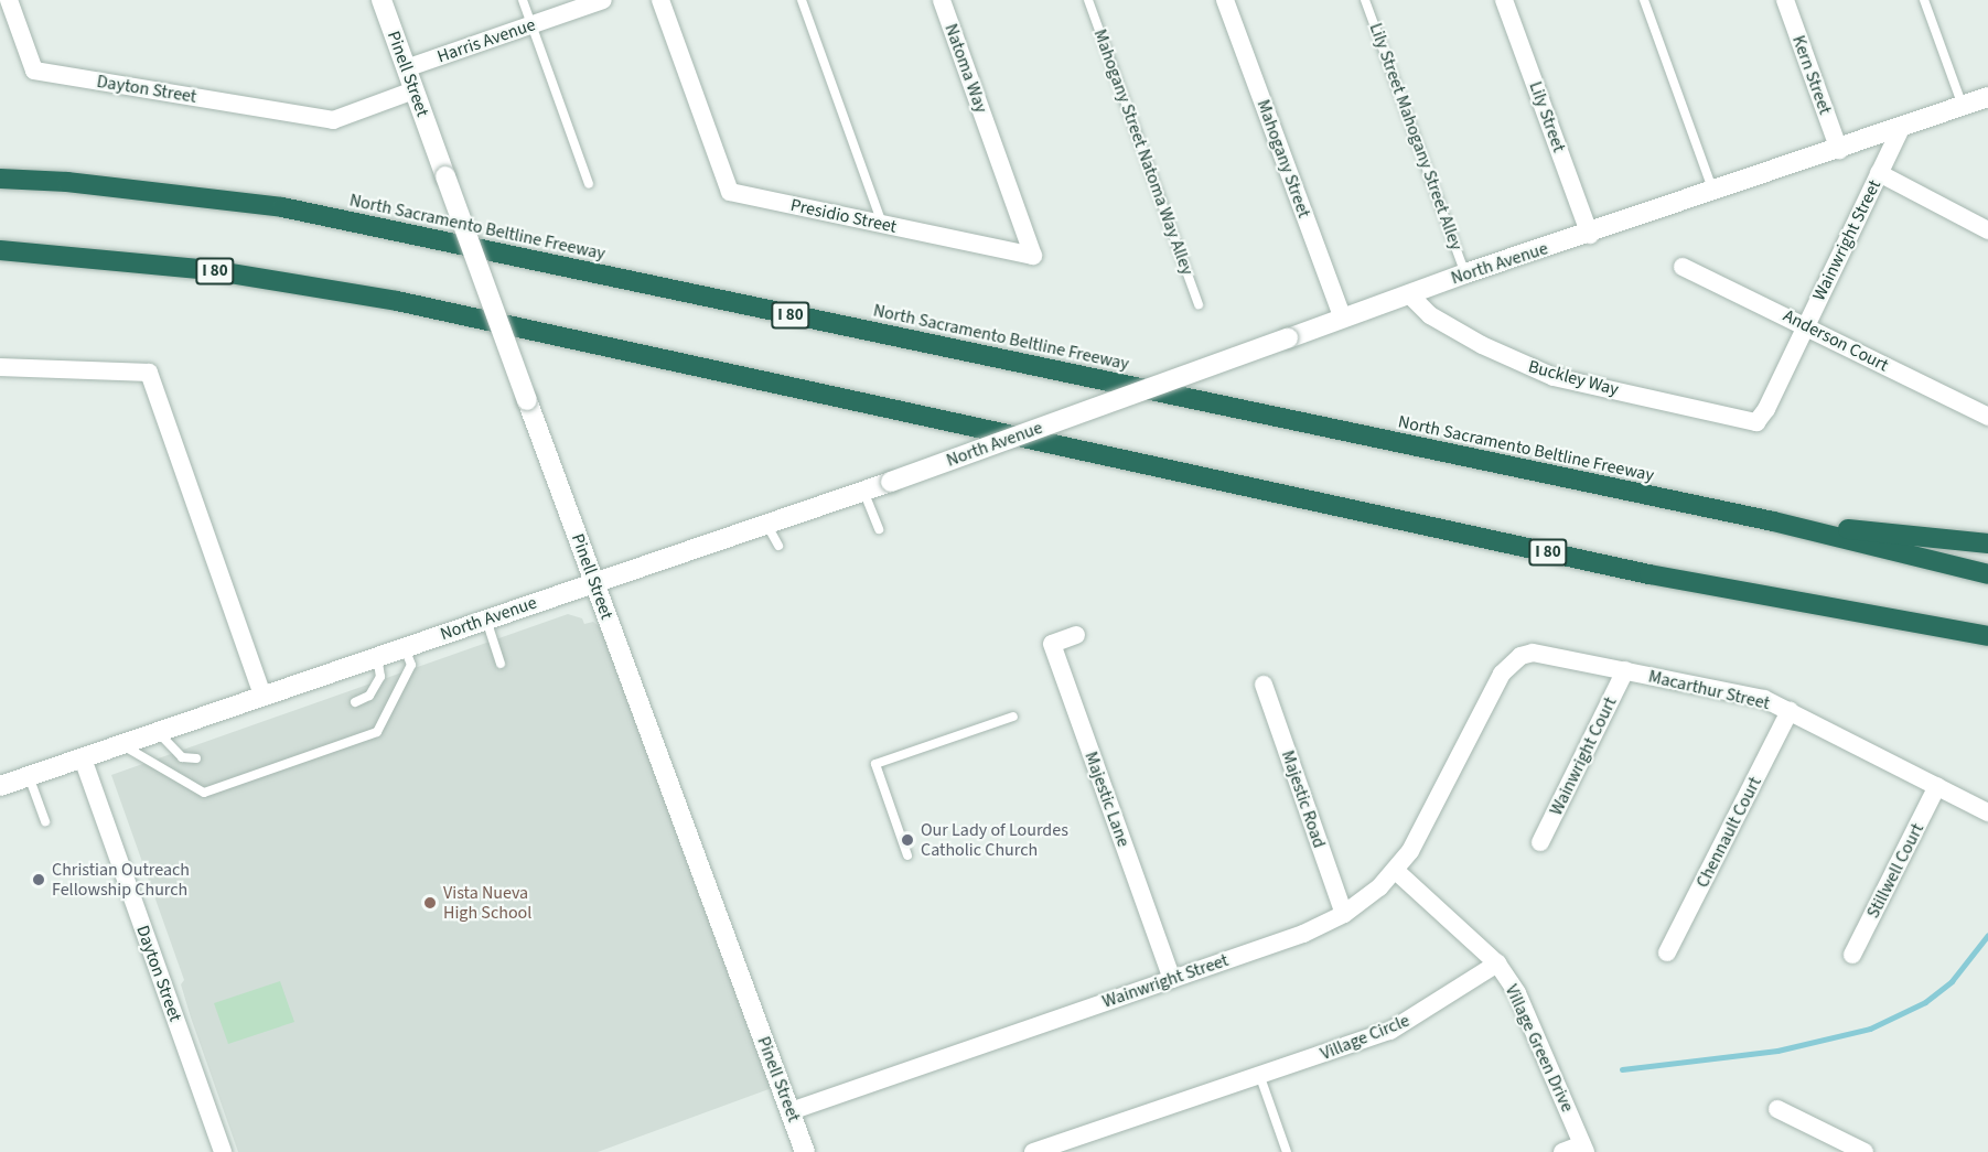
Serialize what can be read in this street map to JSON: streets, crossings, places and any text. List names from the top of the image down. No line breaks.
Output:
{"streets":{"highway":["North Sacramento Beltline Freeway","I 80"],"street":["Harris Avenue","Natoma Way","Pinell Street","Kern Street","Dayton Street","Lily Street","Mahogany Street","Presidio Street","Wainwright Street","North Avenue","Anderson Court","Buckley Way","Macarthur Street","Wainwright Court","Majestic Lane","Majestic Road","Chennault Court","Stillwell Court","Village Circle","Village Green Drive"],"lane":["Lily Street Mahogany Street Alley","Mahogany Street Natoma Way Alley"]},"crossings":[["Harris Avenue","Pinell Street"],["Natoma Way","Presidio Street"],["Pinell Street","Dayton Street"],["Pinell Street","Wainwright Street"],["Pinell Street","North Avenue"],["Kern Street","North Avenue"],["Dayton Street","North Avenue"],["Lily Street","North Avenue"],["Lily Street Mahogany Street Alley","North Avenue"],["Mahogany Street","North Avenue"],["Wainwright Street","North Avenue"],["Wainwright Street","Anderson Court"],["Wainwright Street","Buckley Way"],["Wainwright Street","Macarthur Street"],["Wainwright Street","Majestic Lane"],["Wainwright Street","Majestic Road"],["Wainwright Street","Village Green Drive"],["North Avenue","Buckley Way"],["Macarthur Street","Wainwright Court"],["Macarthur Street","Chennault Court"],["Macarthur Street","Stillwell Court"],["Village Circle","Village Green Drive"]],"places":["Our Lady of Lourdes Catholic Church","Christian Outreach Fellowship Church","Vista Nueva High School"]}
